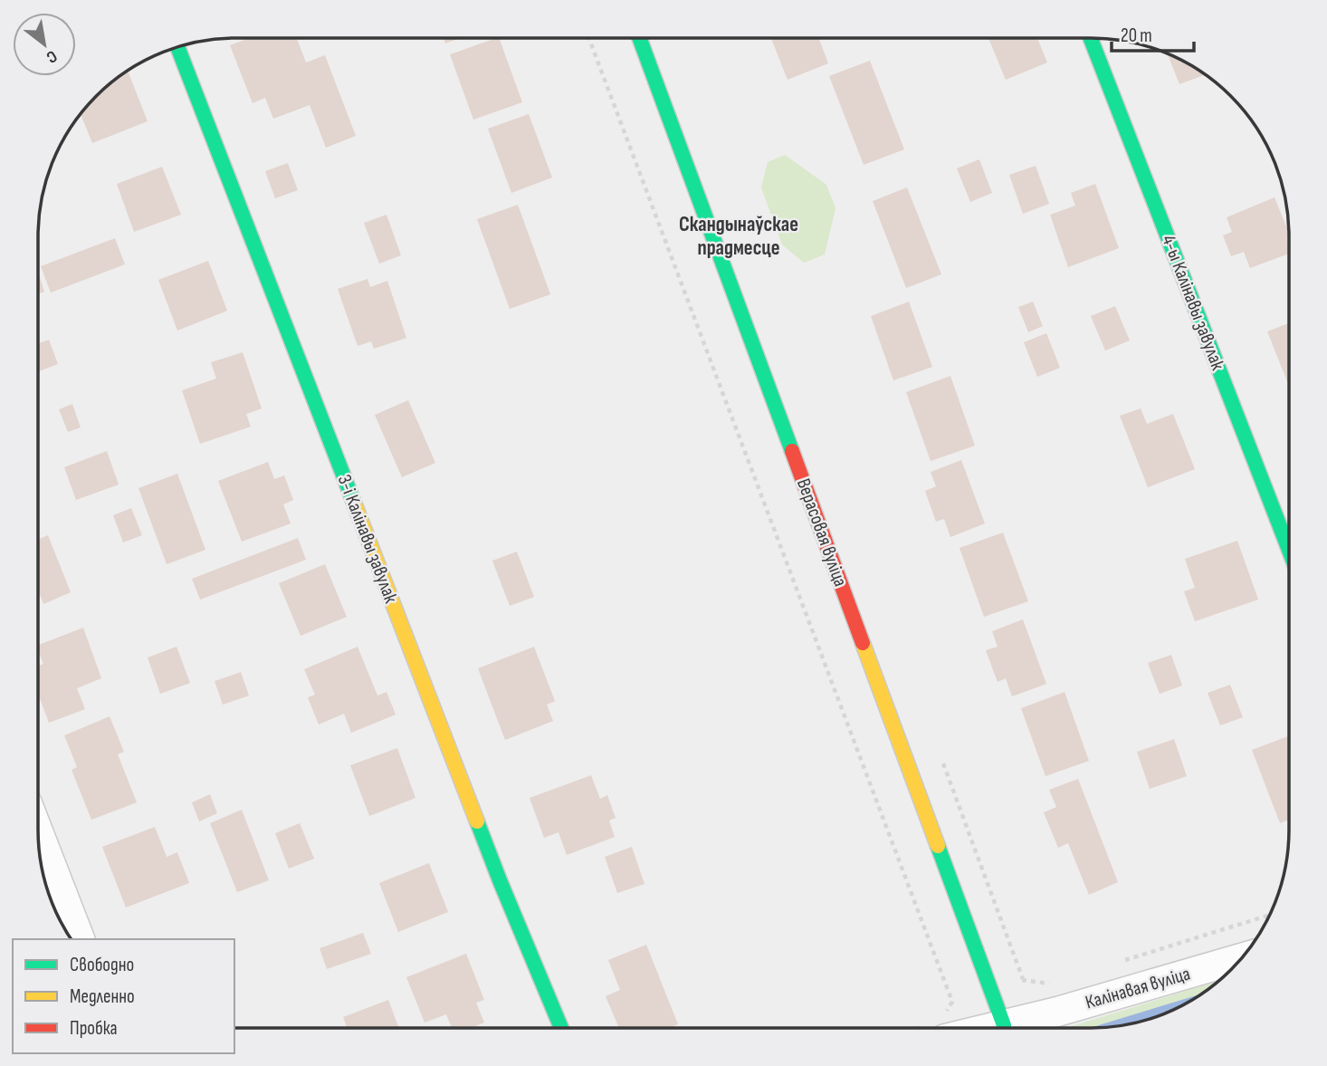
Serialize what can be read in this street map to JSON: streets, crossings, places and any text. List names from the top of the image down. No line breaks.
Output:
{"streets":{"street":["4-ы Калінавы завулак","Верасовая вуліца","3-і Калінавы завулак","Калінавая вуліца"]},"districts":["Скандынаўскае прадмесце"],"legend":["Свободно","Медленно","Пробка"],"scale_bar":"20 m","north":"bottom right"}
